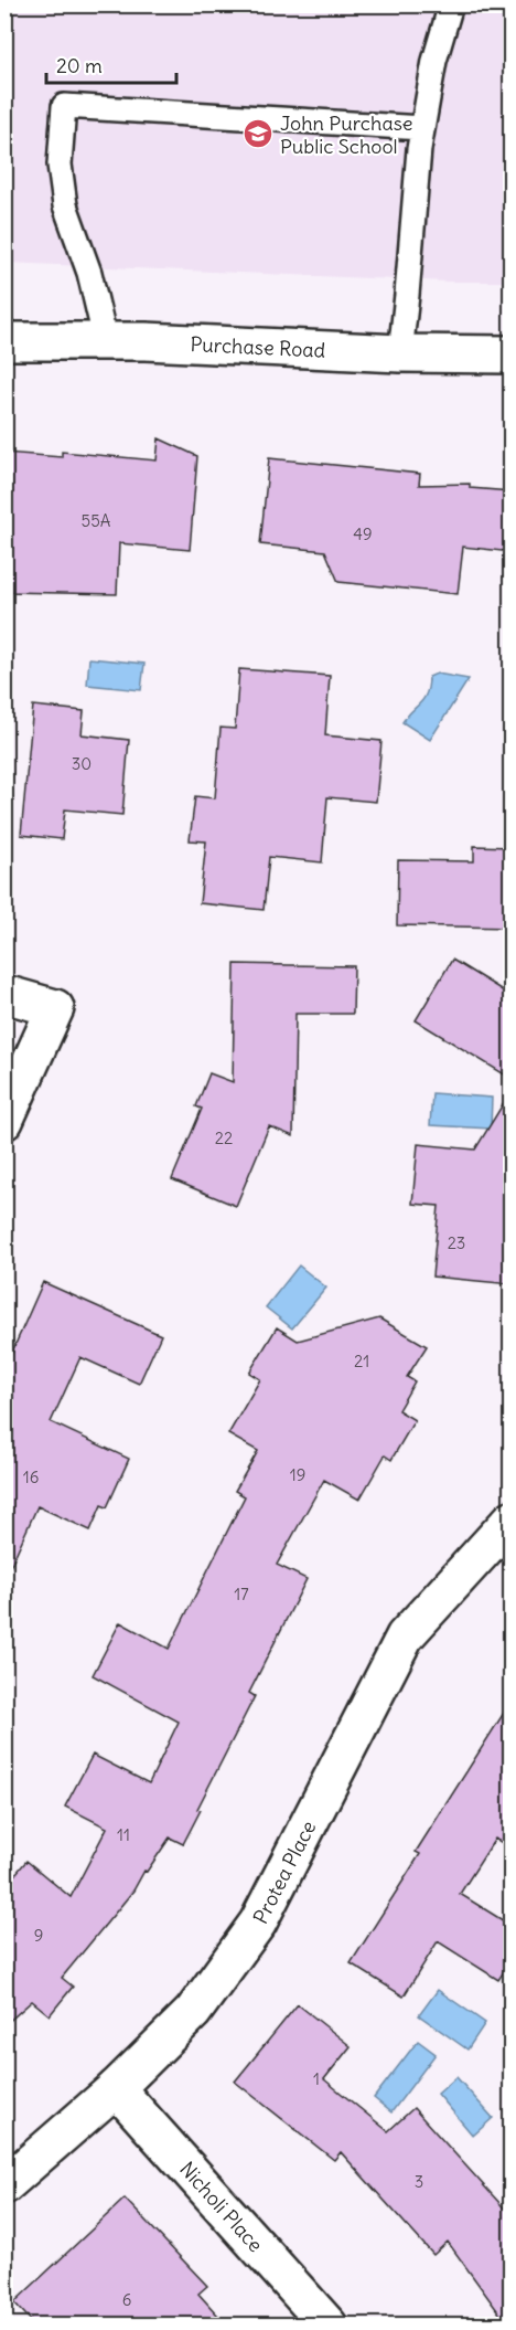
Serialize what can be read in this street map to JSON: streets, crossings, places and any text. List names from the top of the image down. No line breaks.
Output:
{"streets":{"street":["Purchase Road","Protea Place","Nicholi Place"]},"crossings":[["Protea Place","Nicholi Place"]],"places":{"school or university":["John Purchase Public School"]},"house_numbers":["55A","49","30","22","23","21","19","16","17","11","9","1","3","6"],"scale_bar":"20 m"}
